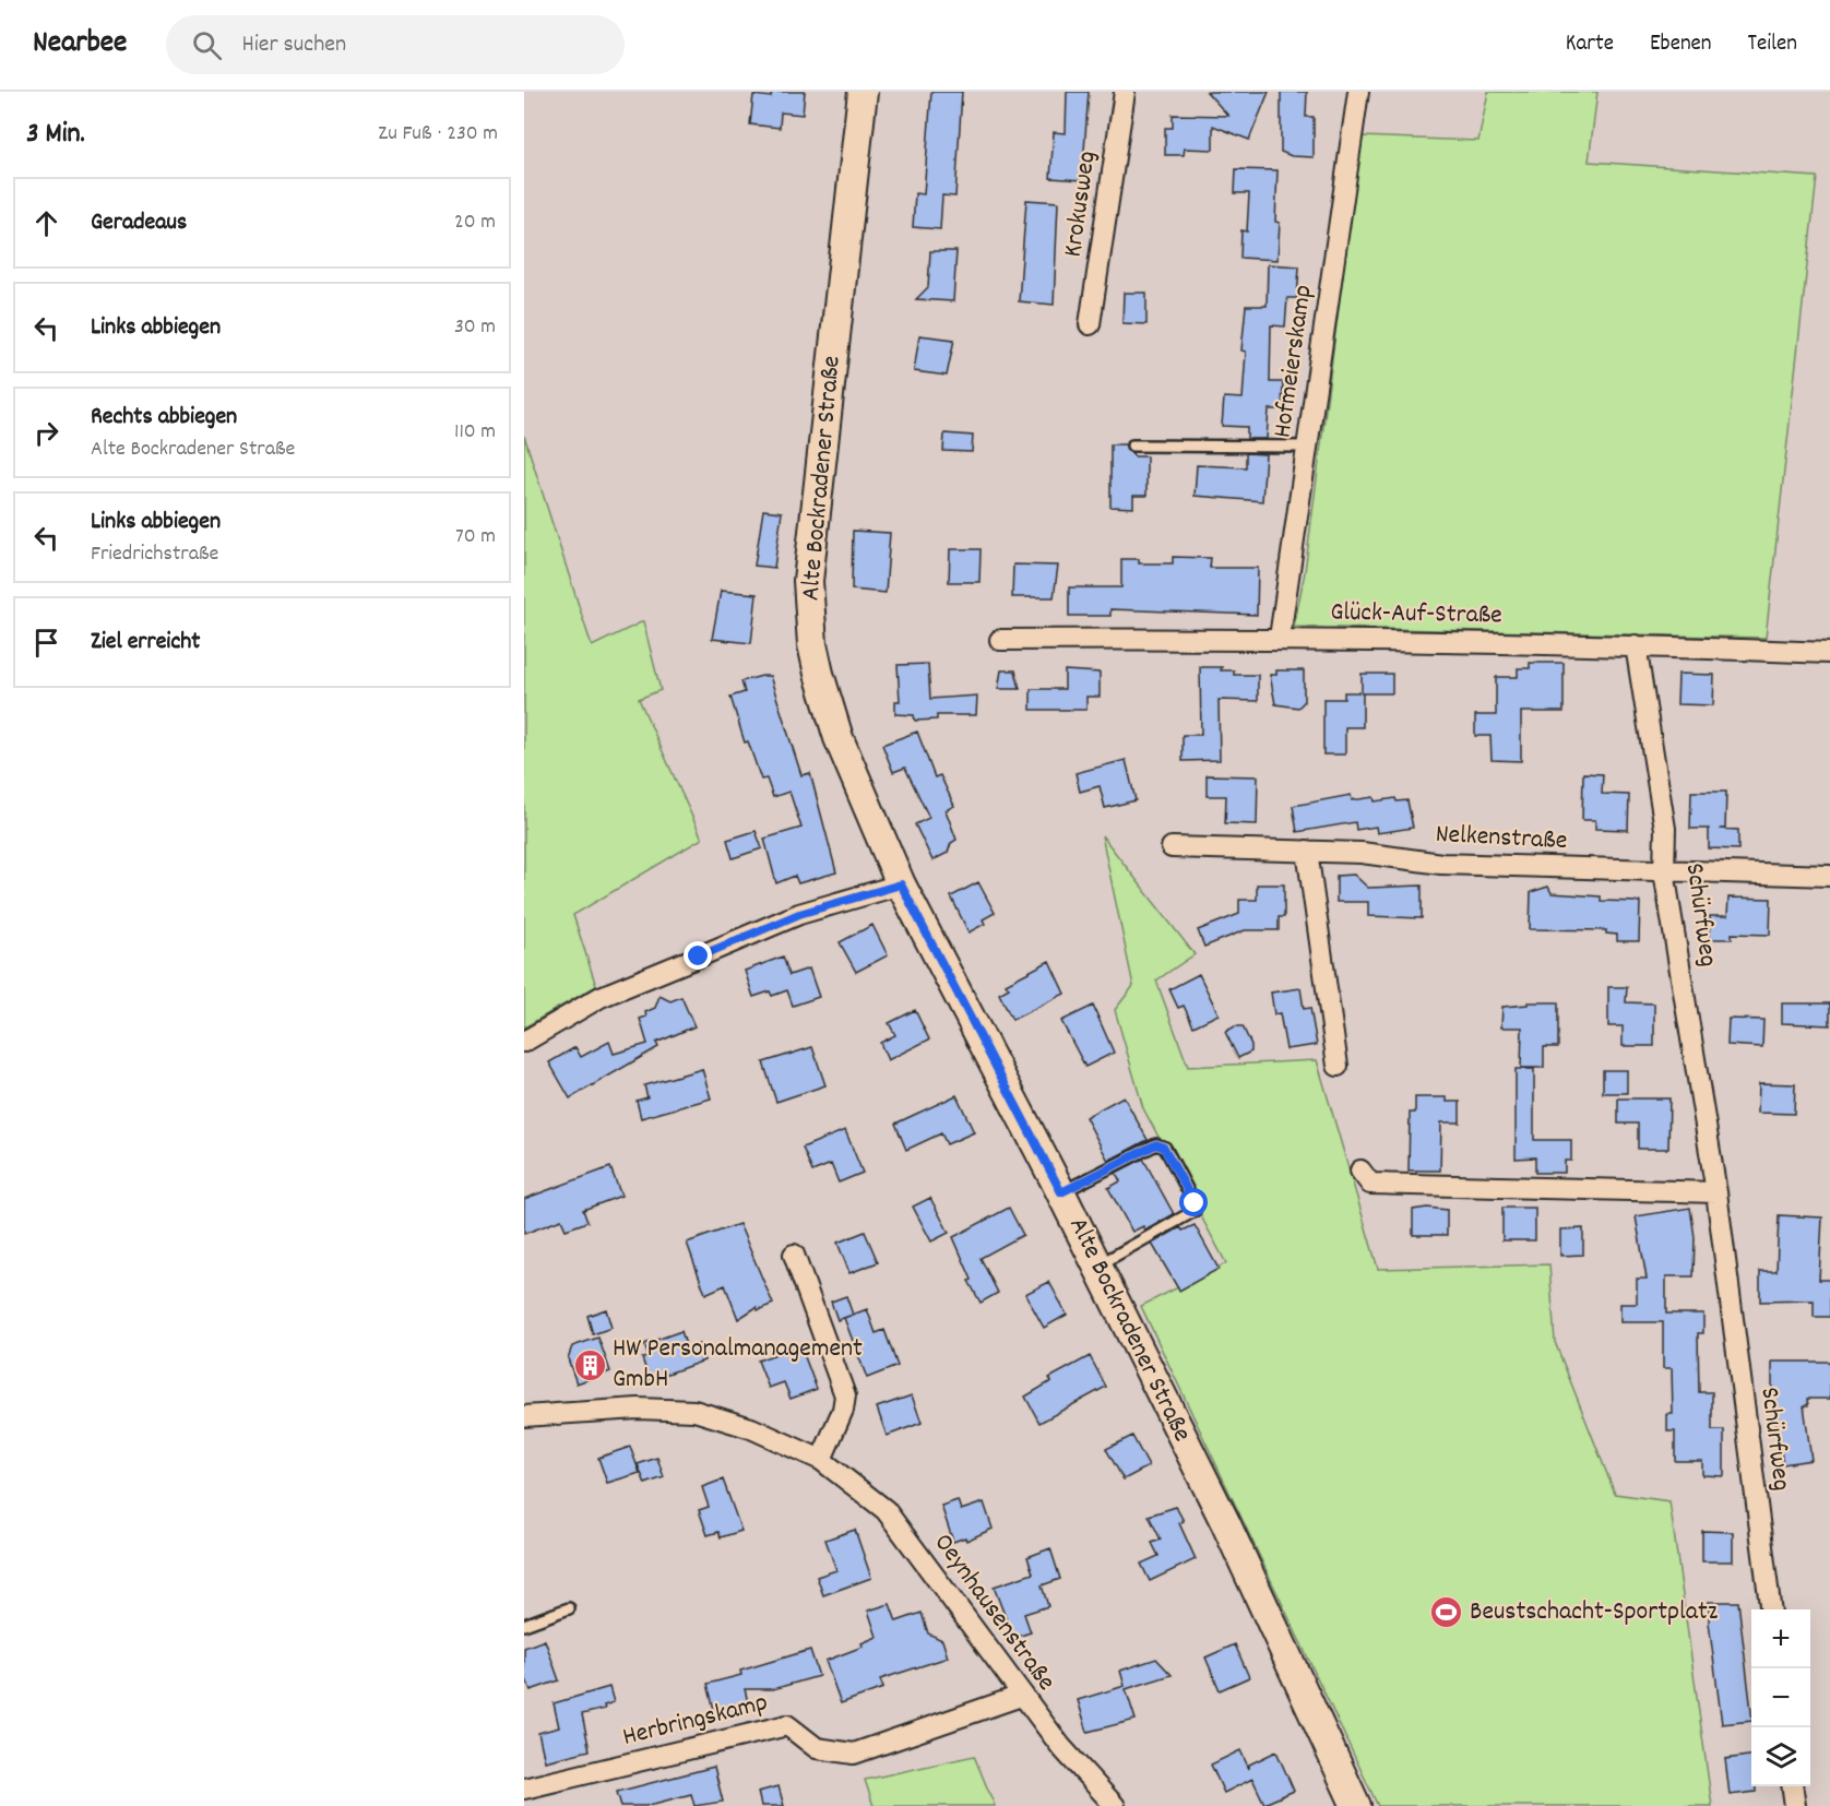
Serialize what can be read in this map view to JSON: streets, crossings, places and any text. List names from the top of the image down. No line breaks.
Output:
{"streets":{"street":["Krokusweg","Hofmeierskamp","Alte Bockradener Straße","Glück-Auf-Straße","Nelkenstraße","Schürfweg","Oeynhausenstraße","Herbringskamp"]},"crossings":[["Hofmeierskamp","Glück-Auf-Straße"],["Glück-Auf-Straße","Schürfweg"],["Nelkenstraße","Schürfweg"],["Oeynhausenstraße","Herbringskamp"]],"places":{"building":["HW Personalmanagement GmbH"],"sports":["Beustschacht-Sportplatz"]},"page":{"header":"Nearbee","search":"Hier suchen","nav":["Karte","Ebenen","Teilen"],"heading":["3 Min.","Zu Fuß · 230 m"],"list":[["Geradeaus","20 m"],["Links abbiegen","30 m"],["Rechts abbiegen","Alte Bockradener Straße","110 m"],["Links abbiegen","Friedrichstraße","70 m"],"Ziel erreicht"],"map_buttons":["+","−"]}}
